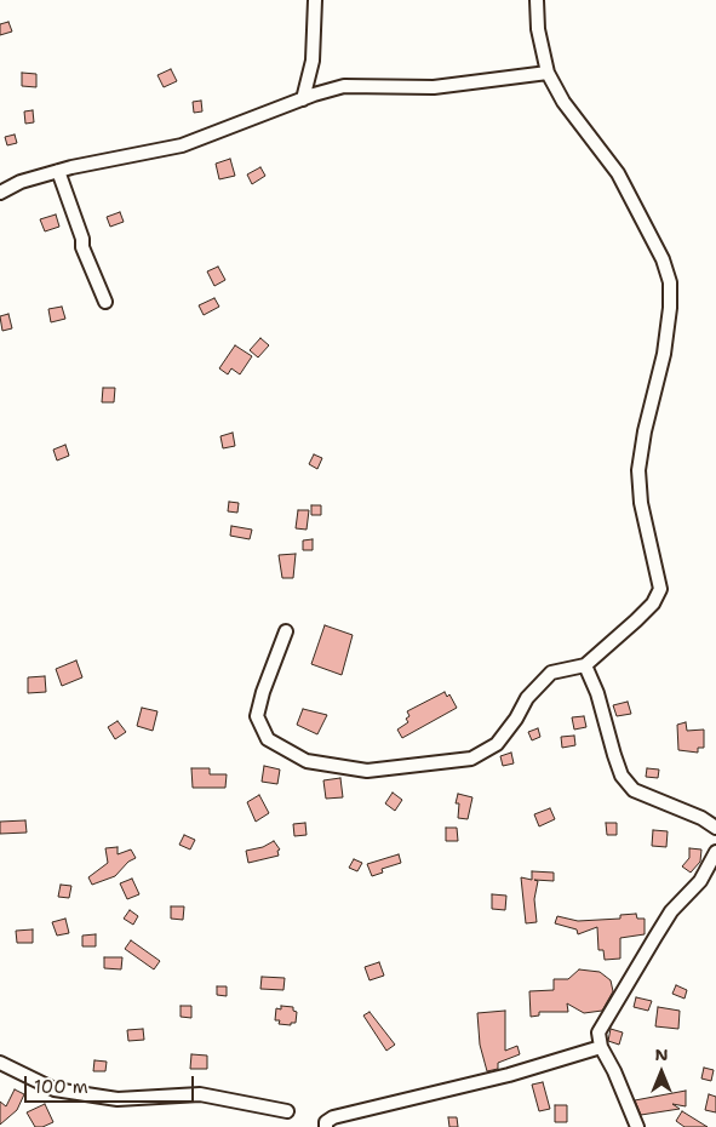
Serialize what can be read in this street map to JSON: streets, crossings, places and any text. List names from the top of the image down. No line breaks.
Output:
{"scale_bar":"100 m","north":"top"}
